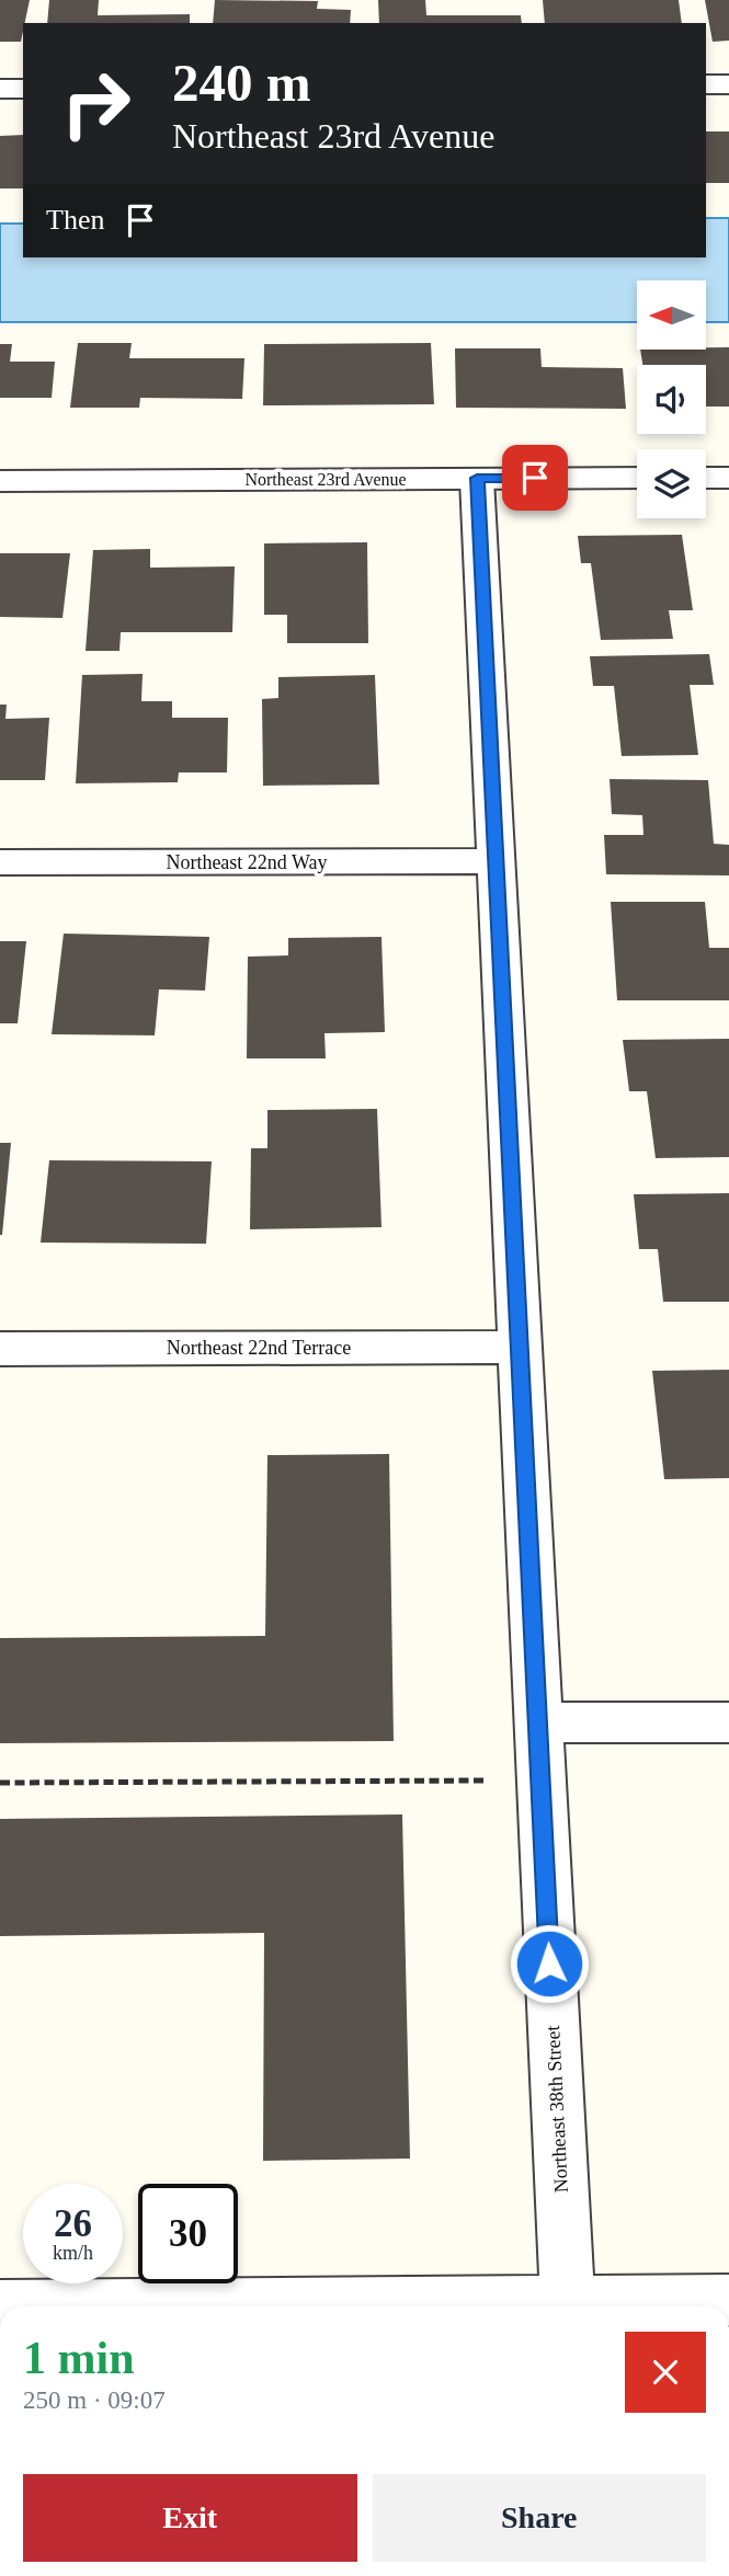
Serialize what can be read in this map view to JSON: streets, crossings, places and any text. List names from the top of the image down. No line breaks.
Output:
{"streets":{"street":["Northeast 23rd Avenue","Northeast 22nd Way","Northeast 22nd Terrace","Northeast 38th Street"]},"crossings":[["Northeast 23rd Avenue","Northeast 38th Street"],["Northeast 22nd Way","Northeast 38th Street"],["Northeast 22nd Terrace","Northeast 38th Street"]],"north":"left","page":{"turn":["240 m","Northeast 23rd Avenue"],"then":"Then","speed":"26 km/h","limit":"30","heading":["1 min","250 m · 09:07"],"buttons":["Exit","Share"]}}
